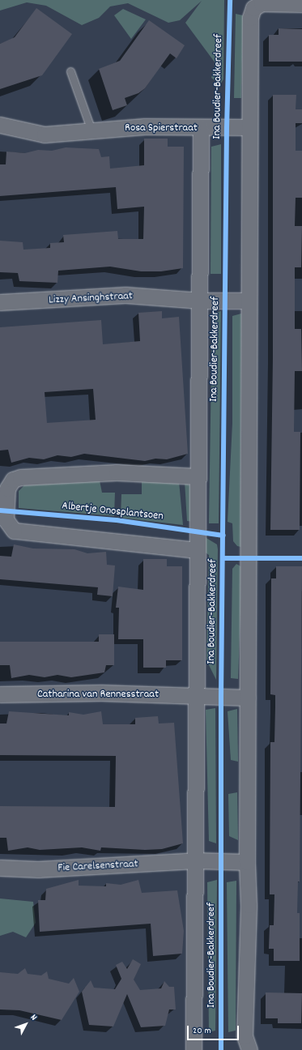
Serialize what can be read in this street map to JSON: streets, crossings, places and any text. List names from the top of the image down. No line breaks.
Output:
{"streets":{"street":["Ina Boudier-Bakkerdreef","Rosa Spierstraat","Lizzy Ansinghstraat","Catharina van Rennesstraat","Fie Carelsenstraat"],"cycle path":["Albertje Onosplantsoen"]},"crossings":[["Ina Boudier-Bakkerdreef","Rosa Spierstraat"],["Ina Boudier-Bakkerdreef","Lizzy Ansinghstraat"],["Ina Boudier-Bakkerdreef","Catharina van Rennesstraat"],["Ina Boudier-Bakkerdreef","Fie Carelsenstraat"]],"scale_bar":"20 m","north":"top right"}
